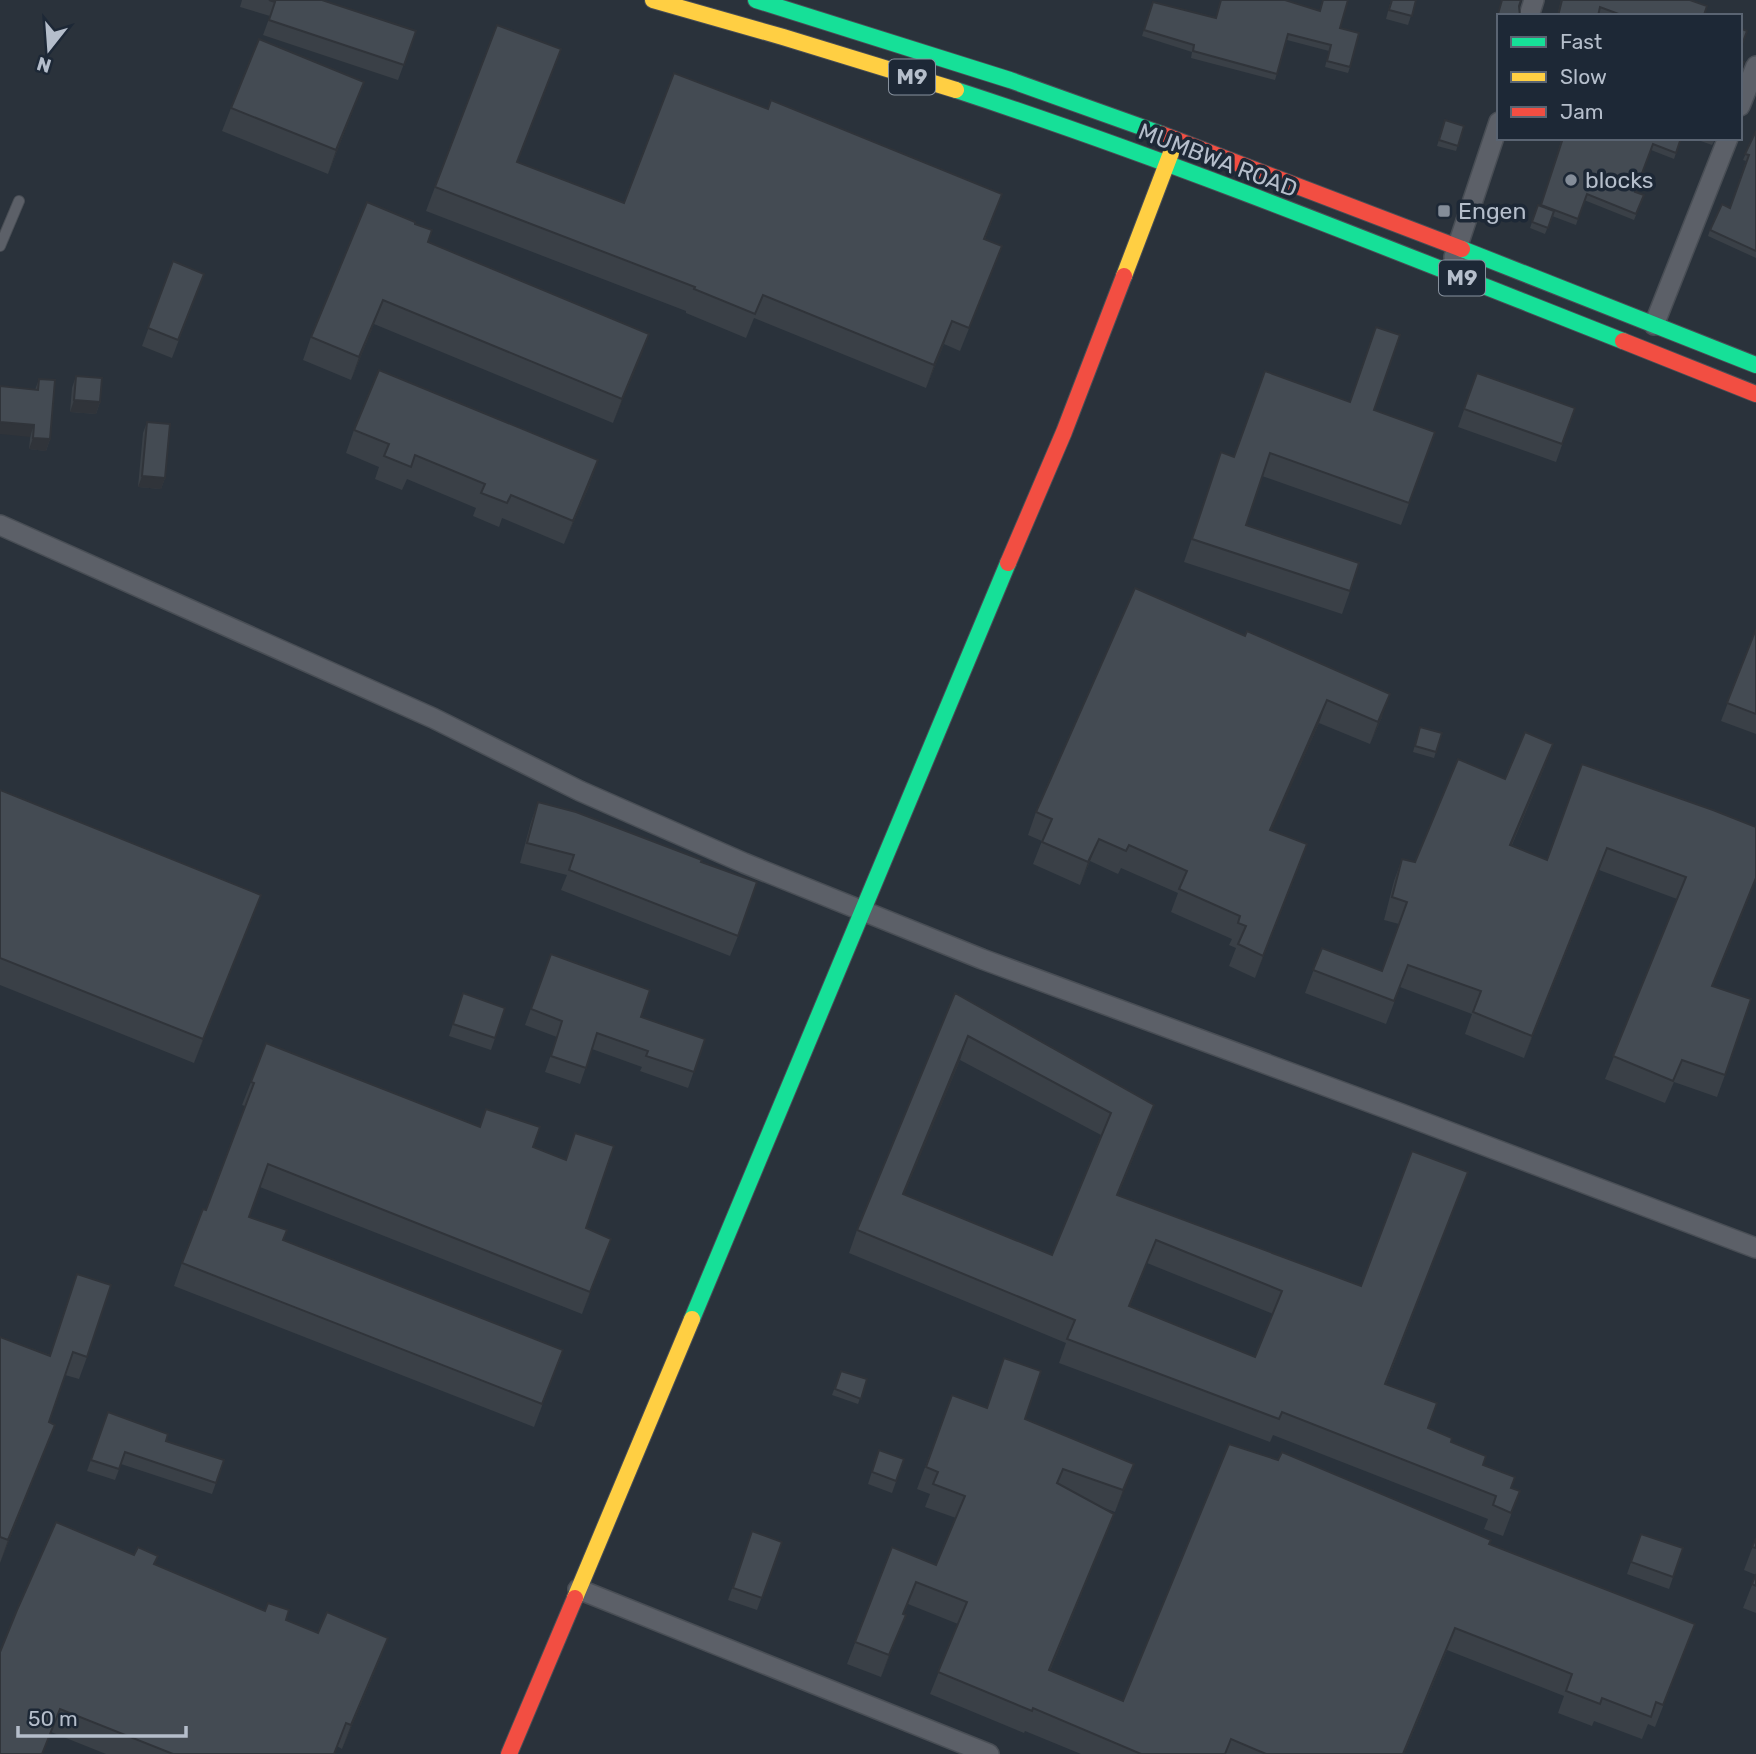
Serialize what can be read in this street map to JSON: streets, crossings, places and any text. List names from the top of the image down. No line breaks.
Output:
{"streets":{"main road":["M9","MUMBWA ROAD"]},"places":{"other":["blocks"],"transit":["Engen"]},"legend":["Fast","Slow","Jam"],"scale_bar":"50 m","north":"bottom"}
